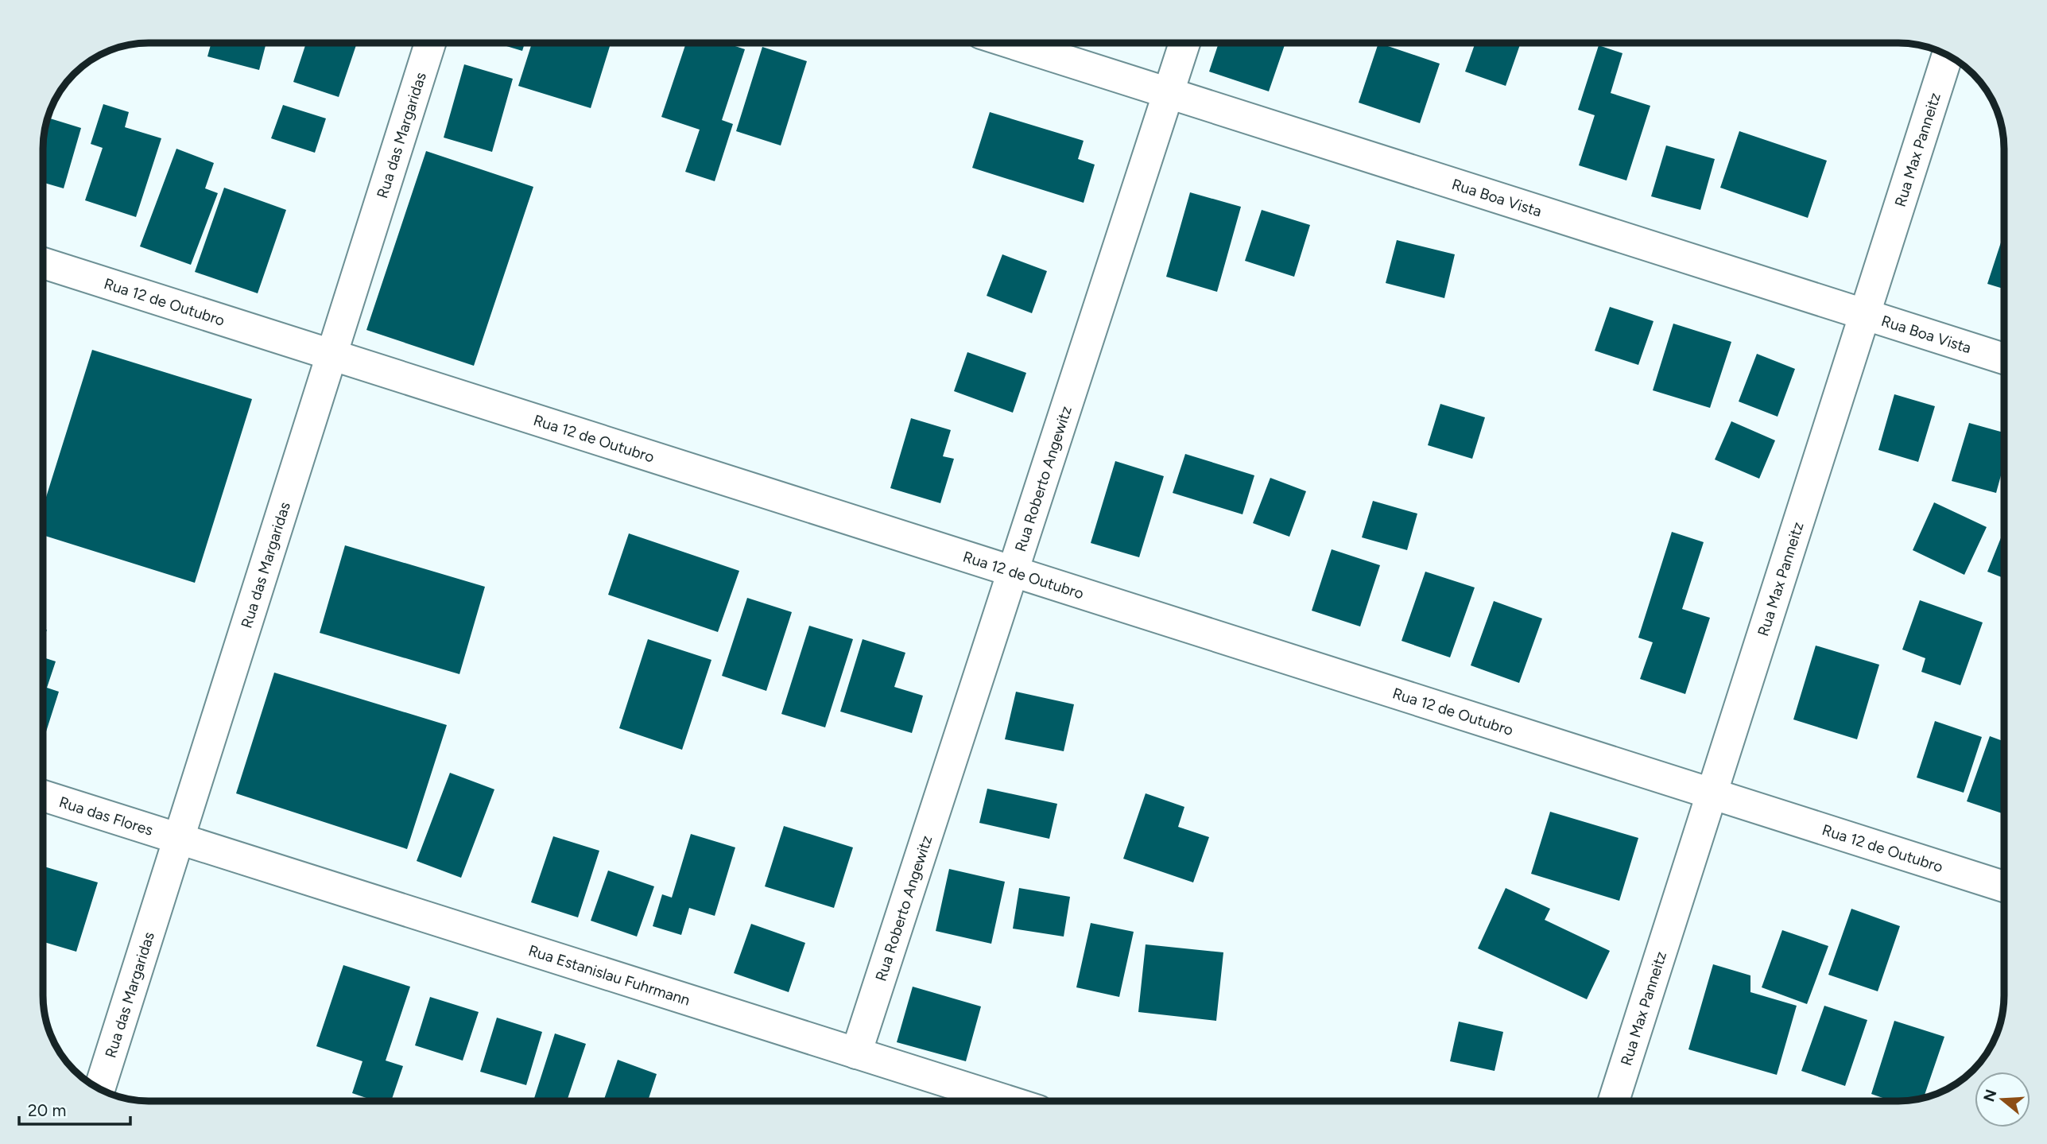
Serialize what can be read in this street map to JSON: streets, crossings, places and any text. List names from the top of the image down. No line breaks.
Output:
{"streets":{"street":["Rua das Margaridas","Rua Max Panneitz","Rua Boa Vista","Rua 12 de Outubro","Rua Roberto Angewitz","Rua das Flores","Rua Estanislau Fuhrmann"]},"crossings":[["Rua das Margaridas","Rua 12 de Outubro"],["Rua das Margaridas","Rua das Flores"],["Rua das Margaridas","Rua Estanislau Fuhrmann"],["Rua Max Panneitz","Rua Boa Vista"],["Rua Max Panneitz","Rua 12 de Outubro"],["Rua Boa Vista","Rua Roberto Angewitz"],["Rua 12 de Outubro","Rua Roberto Angewitz"],["Rua Roberto Angewitz","Rua Estanislau Fuhrmann"],["Rua das Flores","Rua Estanislau Fuhrmann"]],"scale_bar":"20 m","north":"left"}
